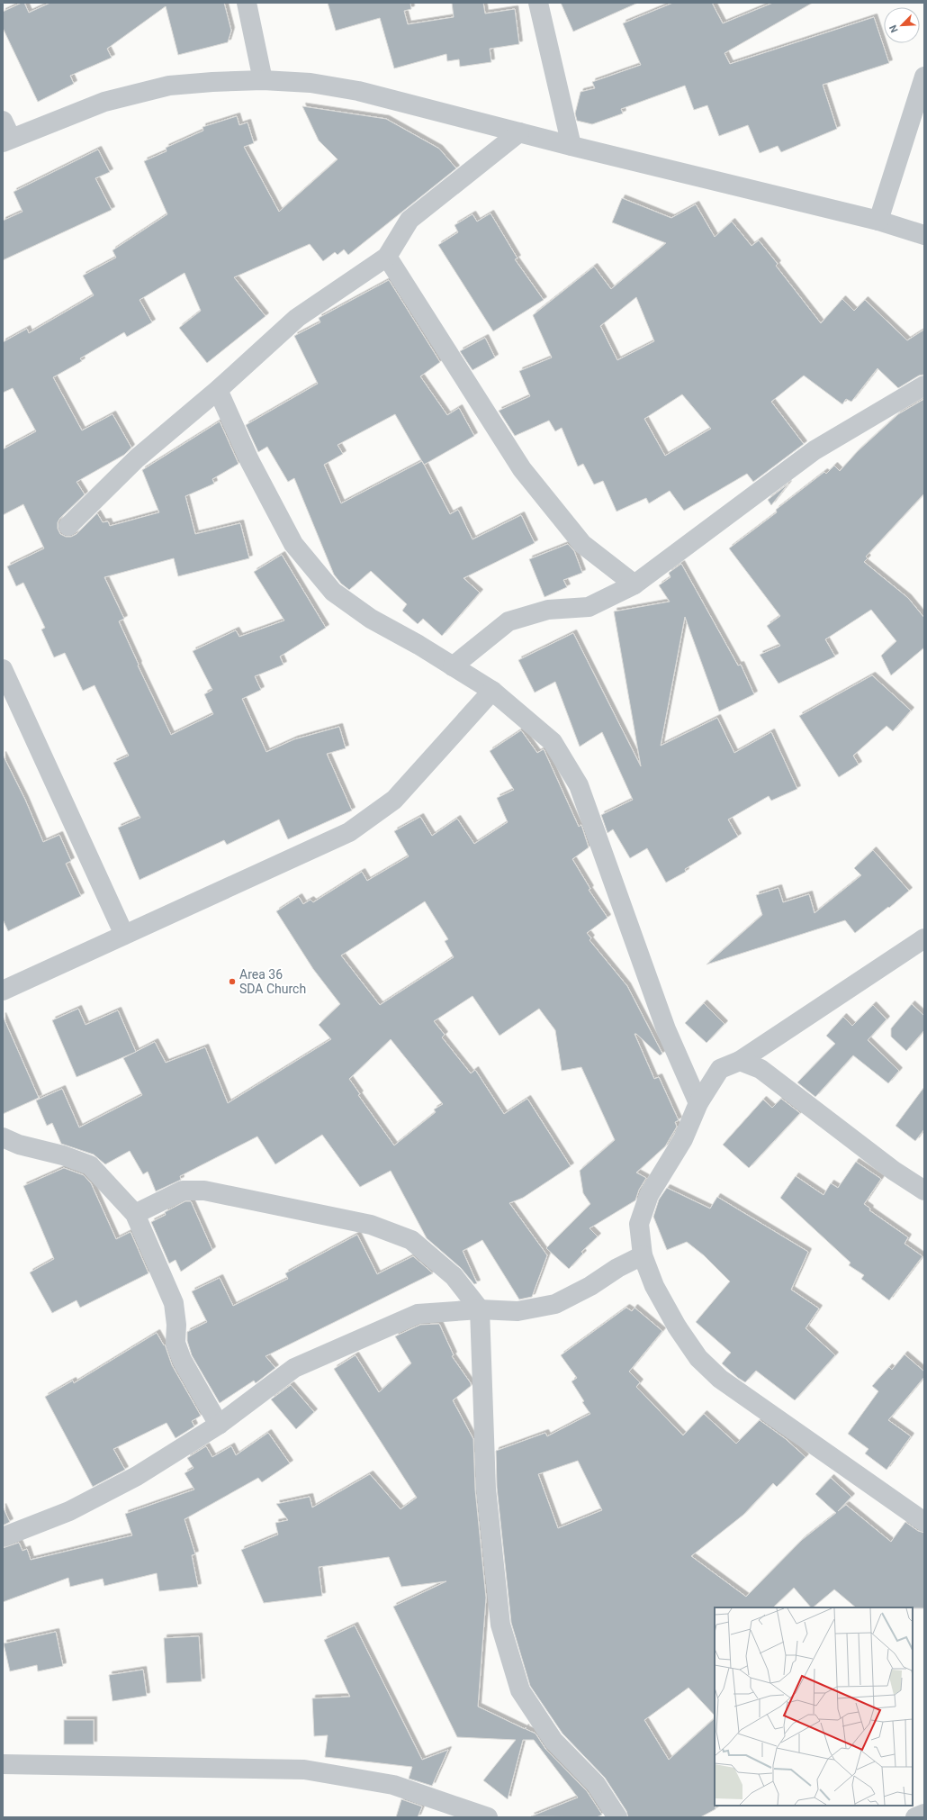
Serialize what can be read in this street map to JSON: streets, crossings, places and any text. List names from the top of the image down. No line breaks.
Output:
{"places":["Area 36 SDA Church"],"north":"bottom left"}
